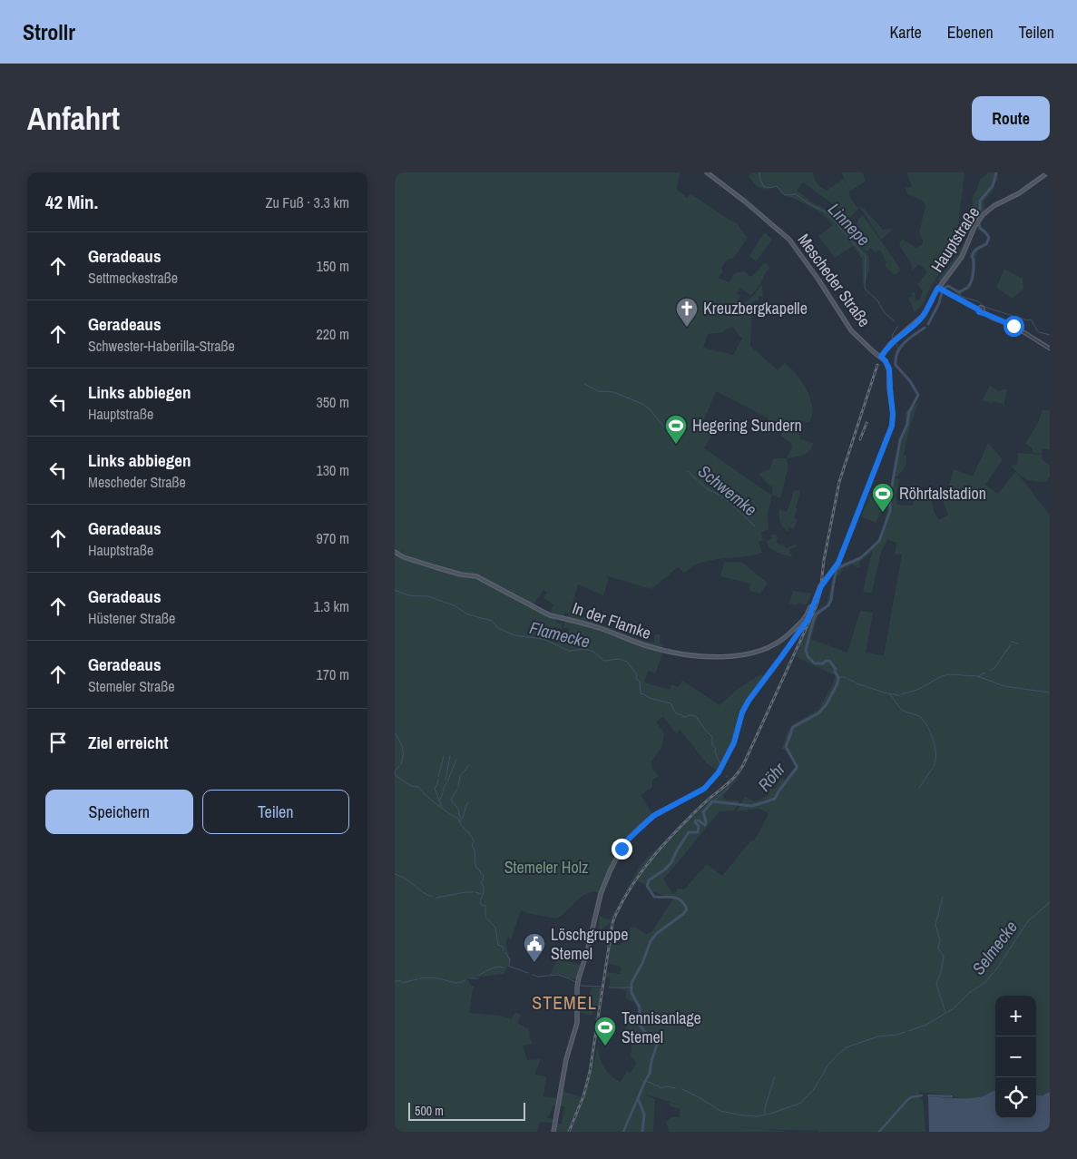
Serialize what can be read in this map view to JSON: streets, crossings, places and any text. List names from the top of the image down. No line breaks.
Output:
{"streets":{"main road":["Hauptstraße","Mescheder Straße","In der Flamke"]},"crossings":[["Hauptstraße","Mescheder Straße"],["Mescheder Straße","In der Flamke"]],"districts":["STEMEL"],"water":["Linnepe","Schwemke","Flamecke","Röhr","Selmecke"],"parks":["Stemeler Holz"],"places":{"church":["Kreuzbergkapelle"],"sports":["Hegering Sundern","Röhrtalstadion","Tennisanlage Stemel"],"public building":["Löschgruppe Stemel"]},"scale_bar":"500 m","page":{"header":"Strollr","nav":["Karte","Ebenen","Teilen"],"buttons":["Route",["Speichern","Teilen"]],"title":"Anfahrt","heading":["42 Min.","Zu Fuß · 3.3 km"],"list":[["Geradeaus","Settmeckestraße","150 m"],["Geradeaus","Schwester-Haberilla-Straße","220 m"],["Links abbiegen","Hauptstraße","350 m"],["Links abbiegen","Mescheder Straße","130 m"],["Geradeaus","Hauptstraße","970 m"],["Geradeaus","Hüstener Straße","1.3 km"],["Geradeaus","Stemeler Straße","170 m"],"Ziel erreicht"],"map_buttons":["+","−"],"scale":"500 m"}}
